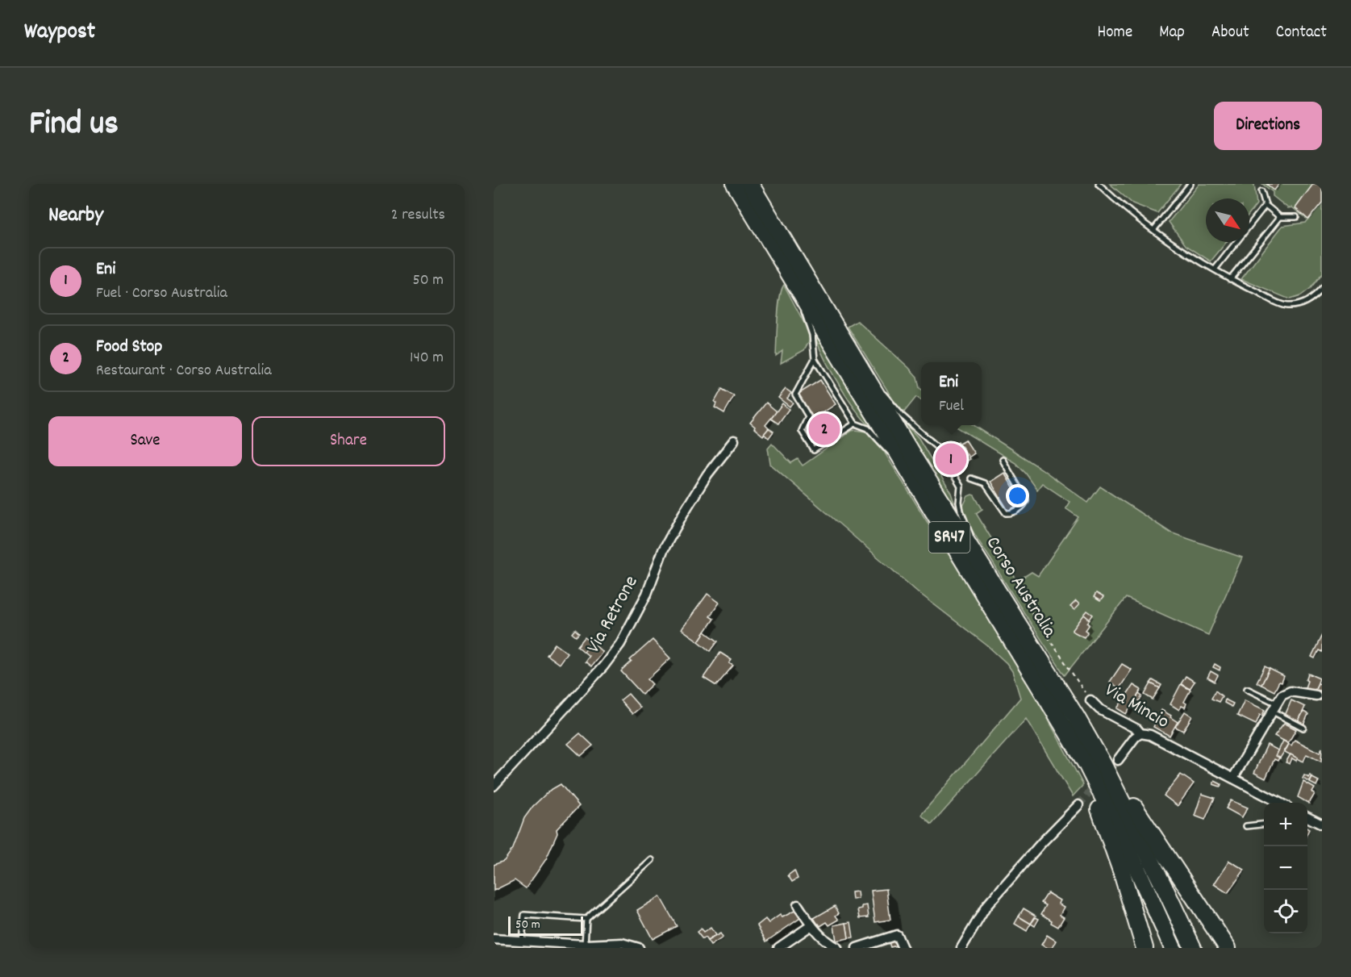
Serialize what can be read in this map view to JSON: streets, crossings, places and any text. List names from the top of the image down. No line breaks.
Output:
{"streets":{"highway":["SR47","Corso Australia"],"street":["Via Retrone","Via Mincio"]},"crossings":[["SR47","Corso Australia"]],"scale_bar":"50 m","north":"bottom right","page":{"header":"Waypost","nav":["Home","Map","About","Contact"],"title":"Find us","buttons":["Directions",["Save","Share"]],"heading":["Nearby","2 results"],"list":[{"mark":"1","name":"Eni","note":"Fuel · Corso Australia","value":"50 m"},{"mark":"2","name":"Food Stop","note":"Restaurant · Corso Australia","value":"140 m"}],"popup":["Eni","Fuel"],"pins":["2","1"],"map_buttons":["+","−"],"scale":"50 m"}}
